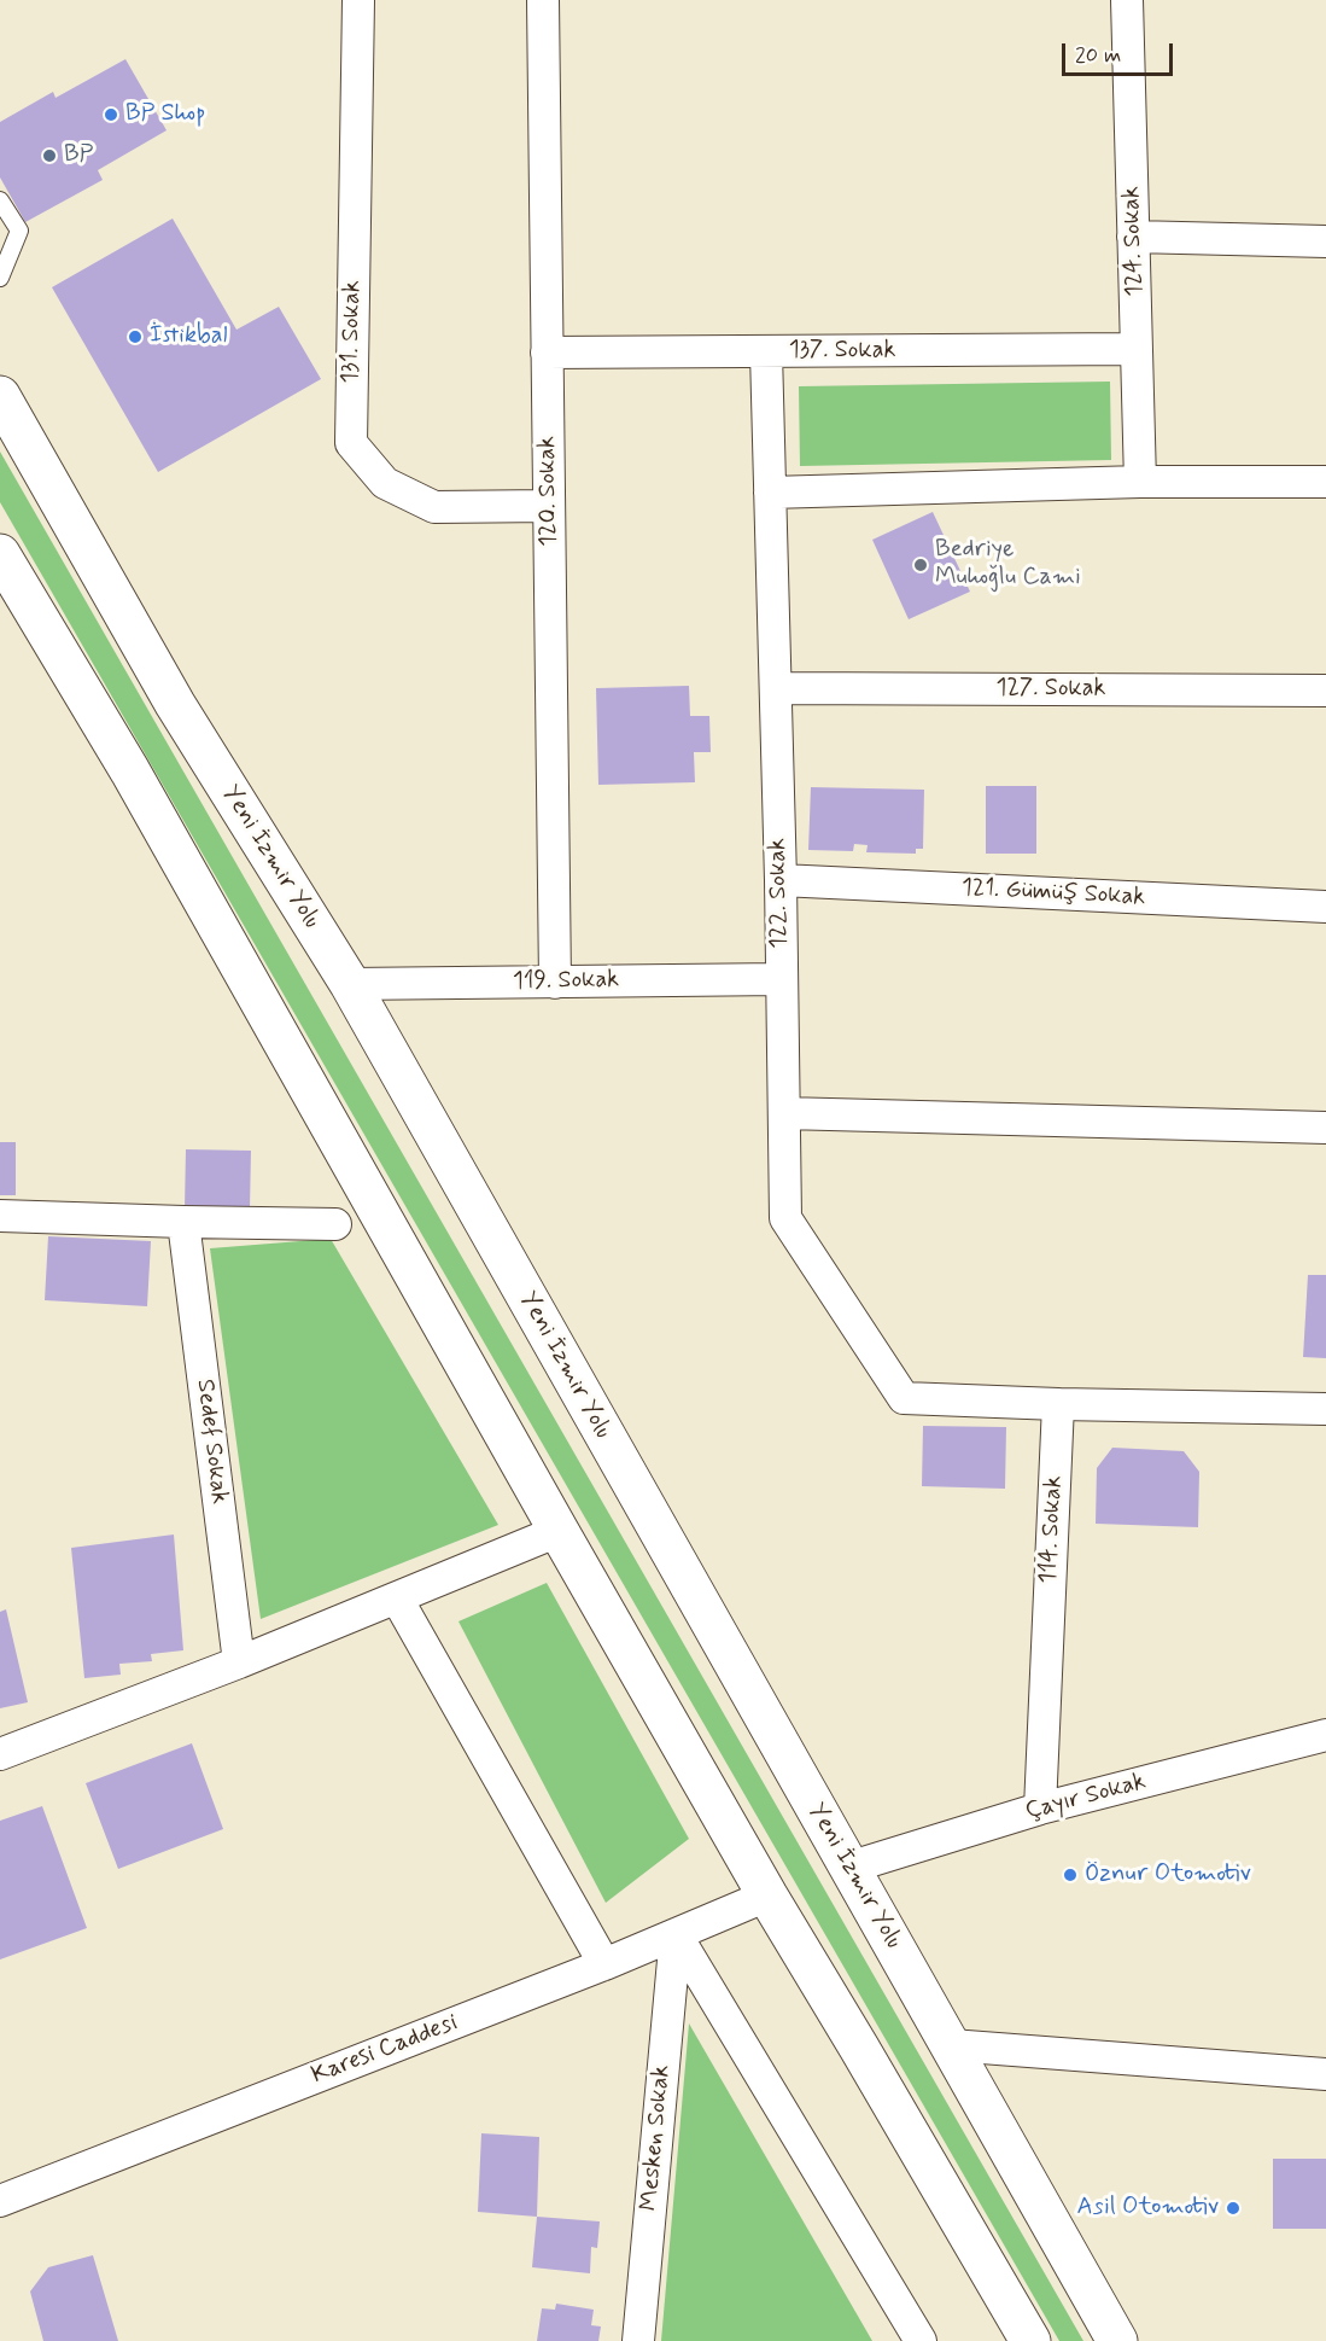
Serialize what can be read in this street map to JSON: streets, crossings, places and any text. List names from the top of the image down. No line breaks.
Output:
{"streets":{"highway":["Yeni İzmir Yolu"],"street":["124. Sokak","131. Sokak","137. Sokak","120. Sokak","127. Sokak","122. Sokak","121. Gümüş Sokak","119. Sokak","Sedef Sokak","114. Sokak","Çayır Sokak","Karesi Caddesi","Mesken Sokak"]},"crossings":[["124. Sokak","137. Sokak"],["131. Sokak","120. Sokak"],["137. Sokak","120. Sokak"],["137. Sokak","122. Sokak"],["120. Sokak","119. Sokak"],["127. Sokak","122. Sokak"],["Yeni İzmir Yolu","119. Sokak"],["Yeni İzmir Yolu","Çayır Sokak"],["122. Sokak","121. Gümüş Sokak"],["122. Sokak","119. Sokak"],["122. Sokak","114. Sokak"],["114. Sokak","Çayır Sokak"],["Karesi Caddesi","Mesken Sokak"]],"places":["BP Shop","BP","İstikbal","Bedriye Muhoğlu Cami","Öznur Otomotiv","Asil Otomotiv"],"scale_bar":"20 m"}
